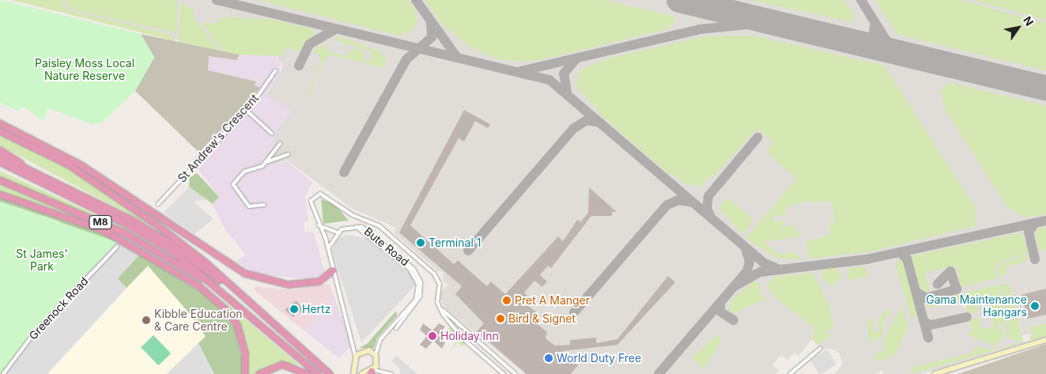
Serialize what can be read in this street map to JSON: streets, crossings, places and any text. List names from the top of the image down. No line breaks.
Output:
{"streets":{"highway":["M8"],"street":["St Andrew's Crescent","Bute Road","Greenock Road"]},"parks":["Paisley Moss Local Nature Reserve","St James' Park"],"places":["Terminal 1","Pret A Manger","Gama Maintenance Hangars","Hertz","Bird & Signet","Kibble Education & Care Centre","Holiday Inn","World Duty Free"],"north":"top right"}
